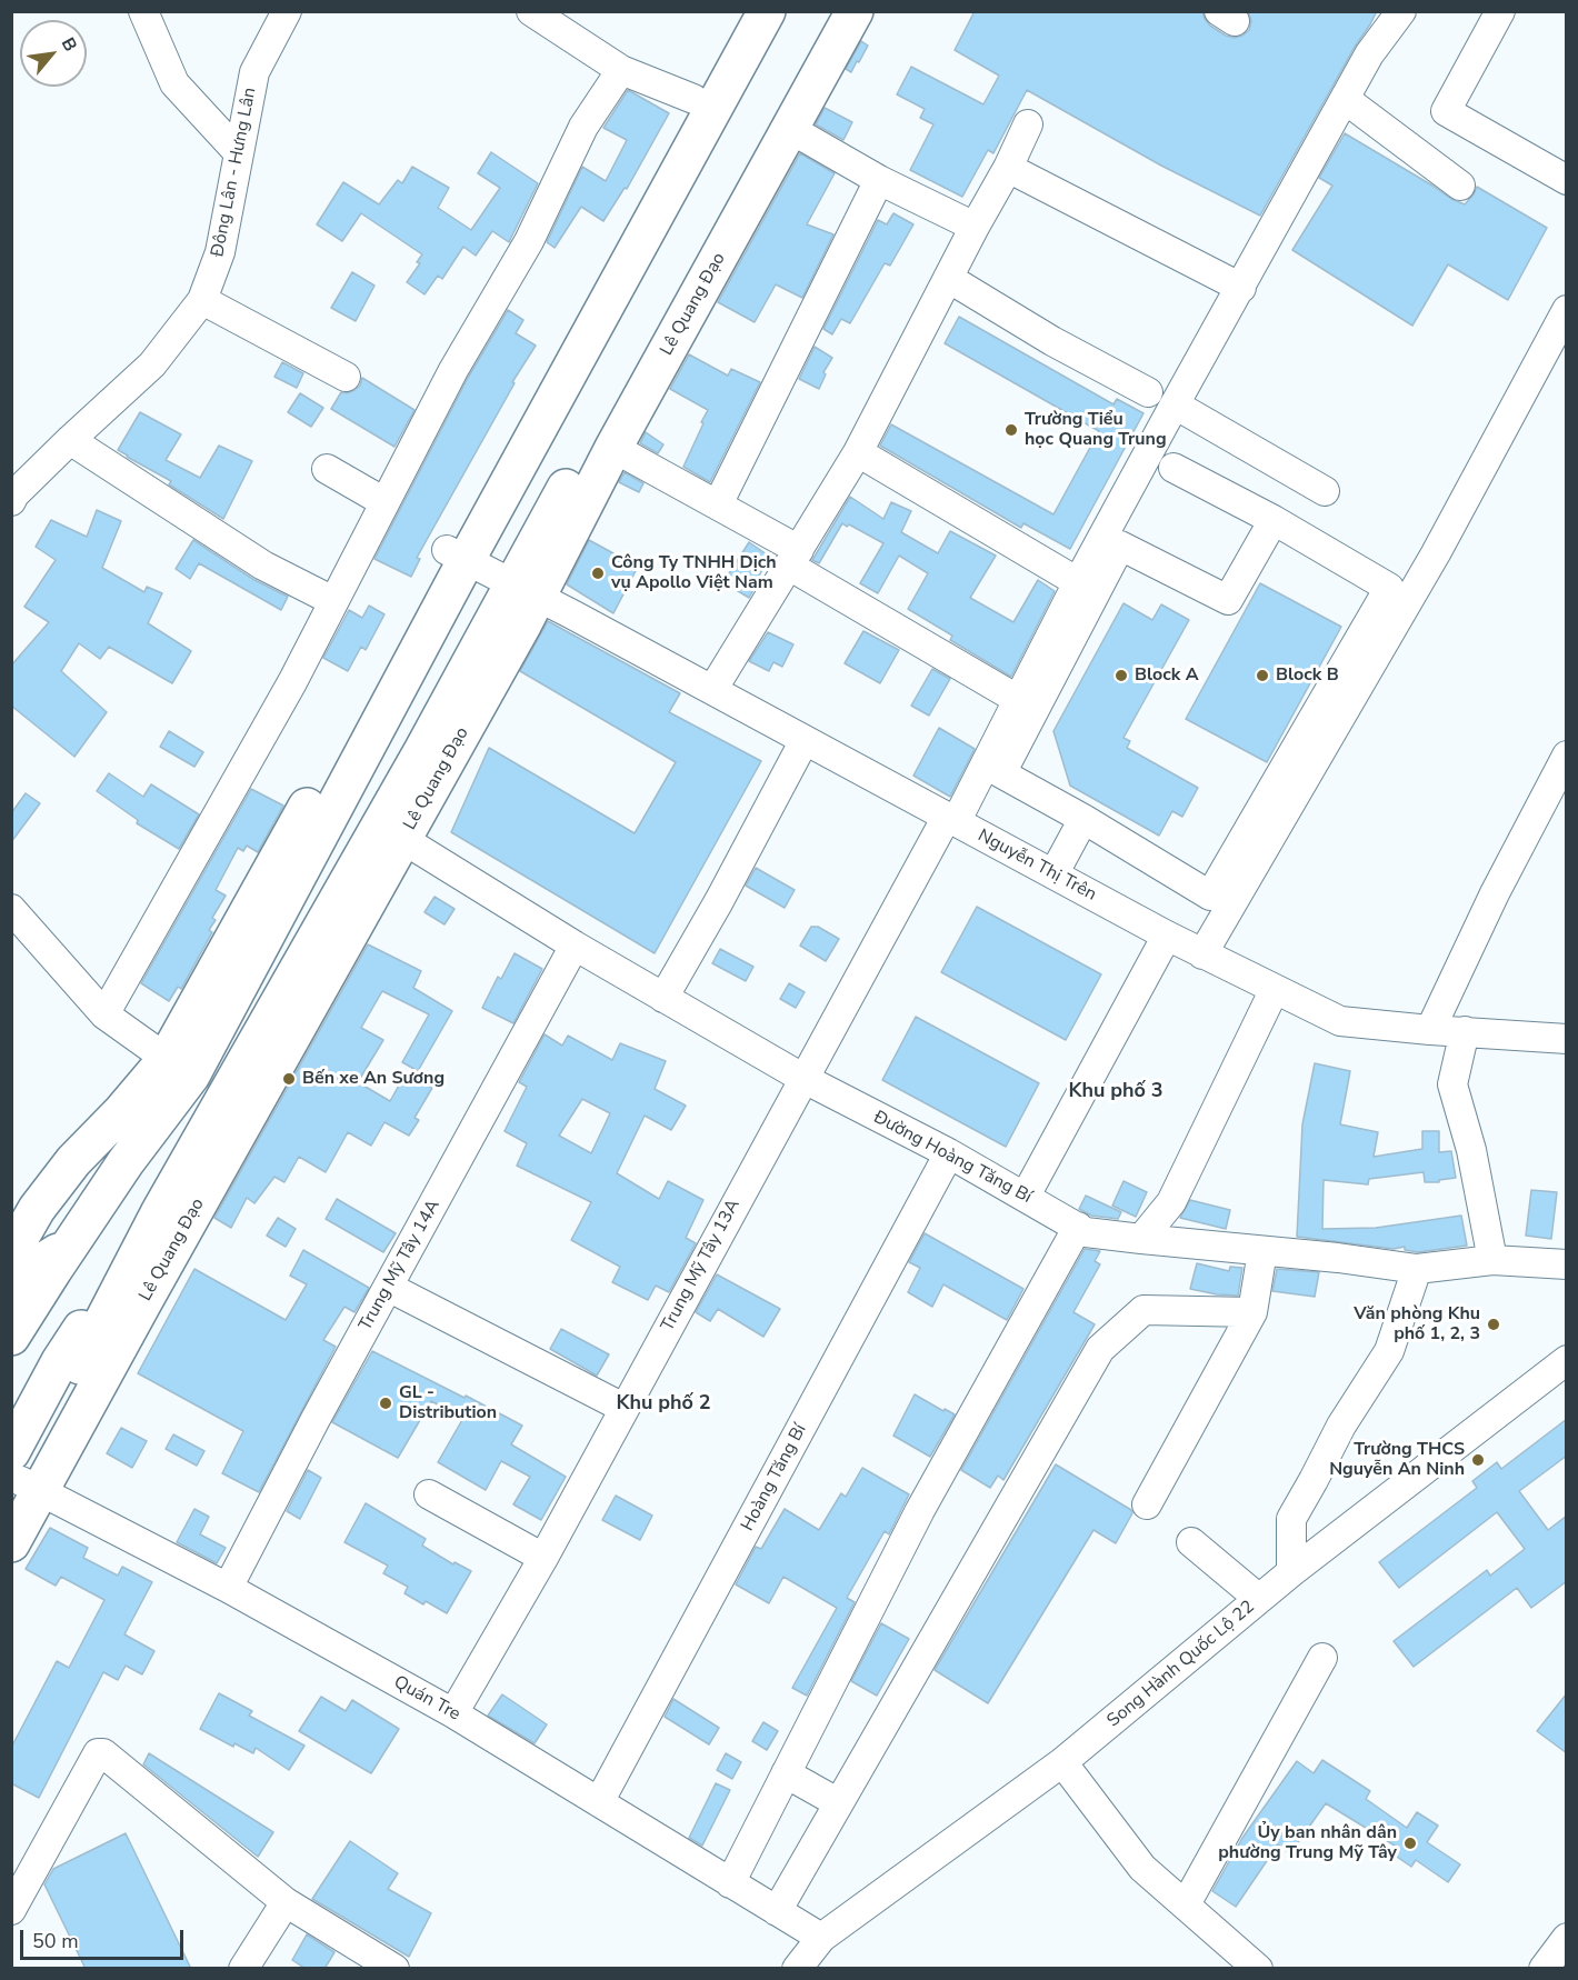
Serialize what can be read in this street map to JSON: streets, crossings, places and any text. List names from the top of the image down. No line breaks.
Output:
{"streets":{"highway":["Lê Quang Đạo"],"street":["Đông Lân - Hưng Lân","Nguyễn Thị Trên","Đường Hoàng Tăng Bí","Trung Mỹ Tây 14A","Trung Mỹ Tây 13A","Hoàng Tăng Bí","Song Hành Quốc Lộ 22","Quán Tre"]},"crossings":[["Lê Quang Đạo","Nguyễn Thị Trên"],["Lê Quang Đạo","Đường Hoàng Tăng Bí"],["Lê Quang Đạo","Quán Tre"],["Nguyễn Thị Trên","Trung Mỹ Tây 13A"],["Đường Hoàng Tăng Bí","Trung Mỹ Tây 14A"],["Đường Hoàng Tăng Bí","Trung Mỹ Tây 13A"],["Đường Hoàng Tăng Bí","Hoàng Tăng Bí"],["Trung Mỹ Tây 14A","Quán Tre"],["Trung Mỹ Tây 13A","Quán Tre"],["Hoàng Tăng Bí","Quán Tre"],["Song Hành Quốc Lộ 22","Quán Tre"]],"districts":["Khu phố 3","Khu phố 2"],"places":["Trường Tiểu học Quang Trung","Công Ty TNHH Dịch vụ Apollo Việt Nam","Block A","Block B","Bến xe An Sương","Văn phòng Khu phố 1, 2, 3","GL - Distribution","Trường THCS Nguyễn An Ninh","Ủy ban nhân dân phường Trung Mỹ Tây"],"scale_bar":"50 m","north":"top right"}
